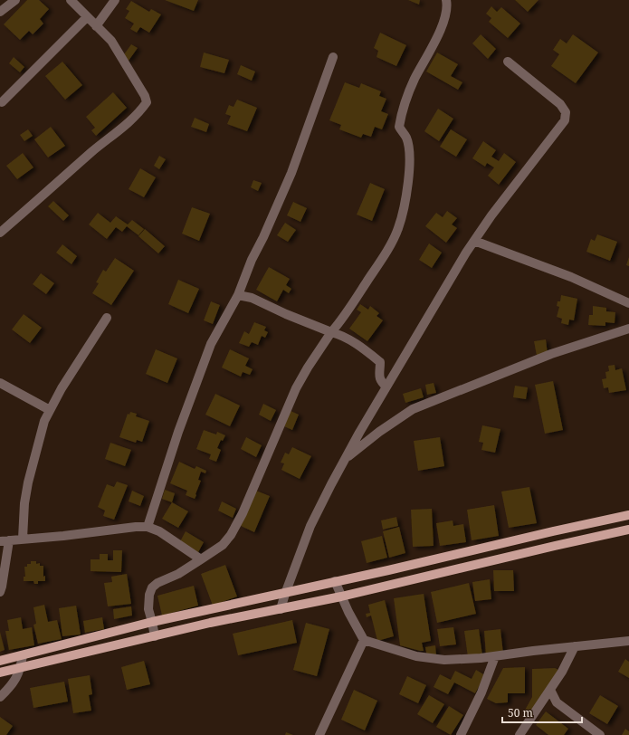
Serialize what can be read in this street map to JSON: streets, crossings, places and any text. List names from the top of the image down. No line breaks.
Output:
{"scale_bar":"50 m"}
